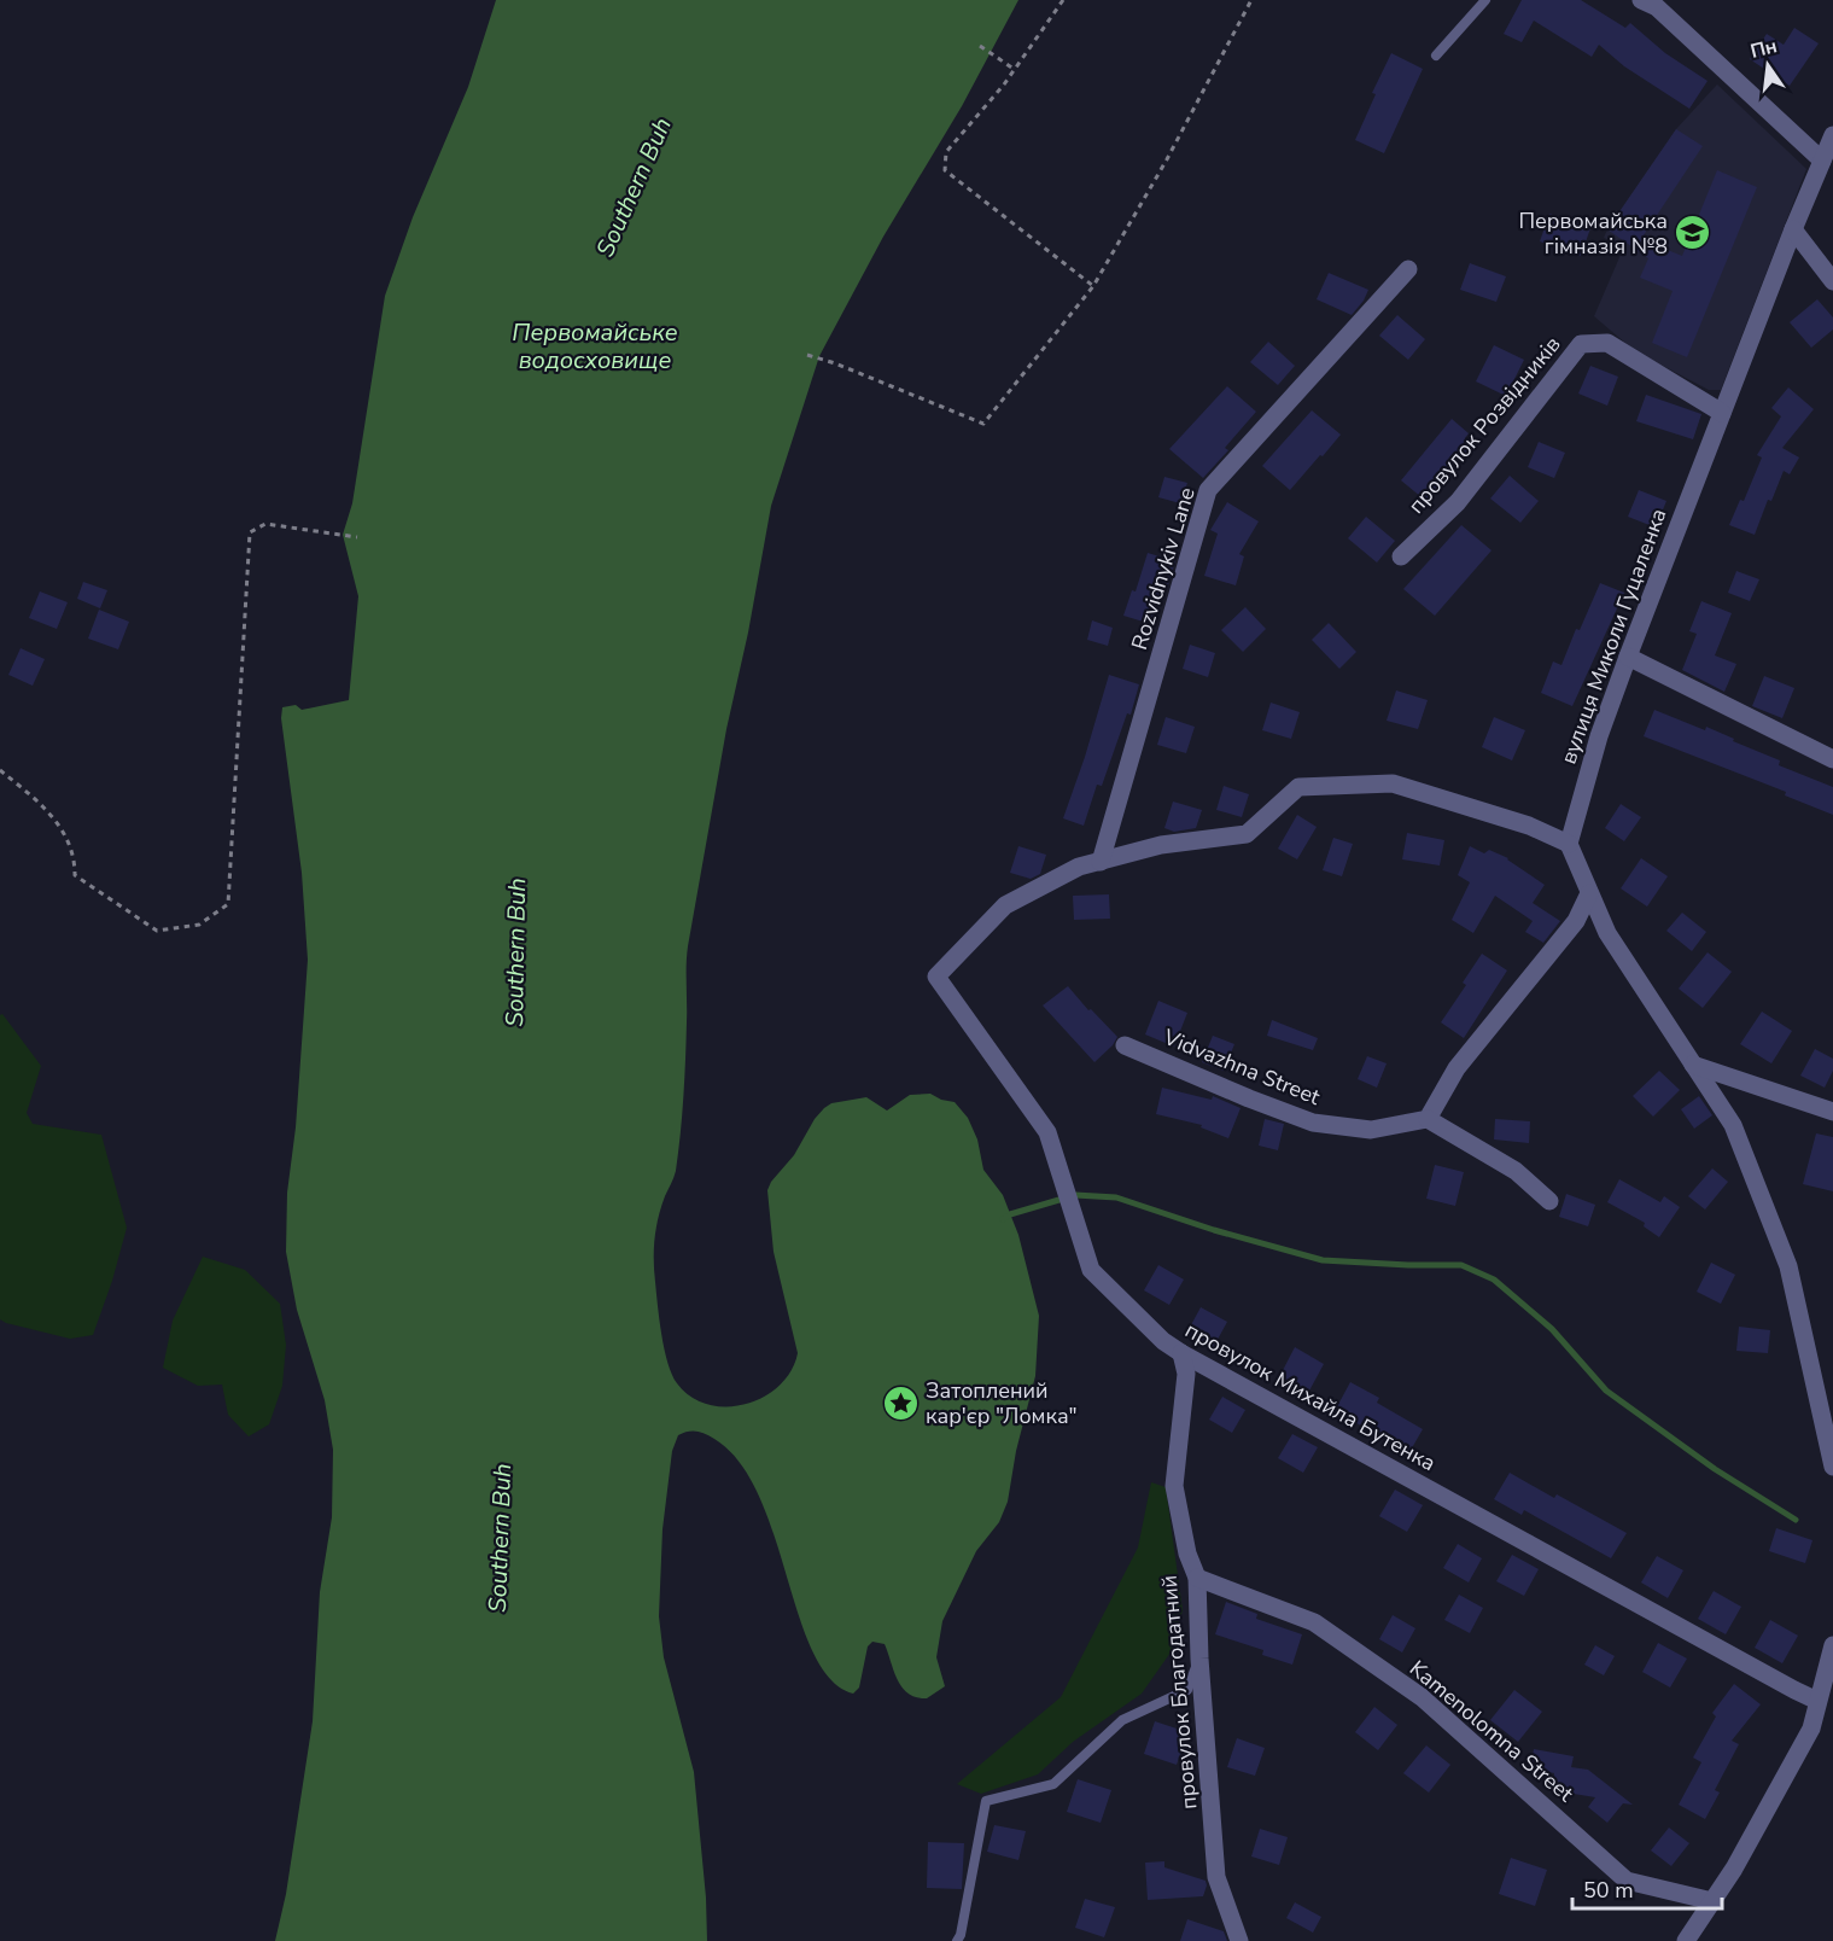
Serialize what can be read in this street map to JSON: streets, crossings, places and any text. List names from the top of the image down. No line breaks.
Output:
{"streets":{"street":["провулок Розвідників","Rozvidnykiv Lane","вулиця Миколи Гуцаленка","Vidvazhna Street","провулок Михайла Бутенка","провулок Благодатний","Kamenolomna Street"]},"crossings":[["провулок Розвідників","вулиця Миколи Гуцаленка"],["Rozvidnykiv Lane","провулок Михайла Бутенка"],["провулок Михайла Бутенка","провулок Благодатний"],["провулок Благодатний","Kamenolomna Street"]],"water":["Southern Buh","Первомайське водосховище"],"places":{"school or university":["Первомайська гімназія №8"],"place":["Затоплений кар'єр \"Ломка\""]},"scale_bar":"50 m","north":"top"}
